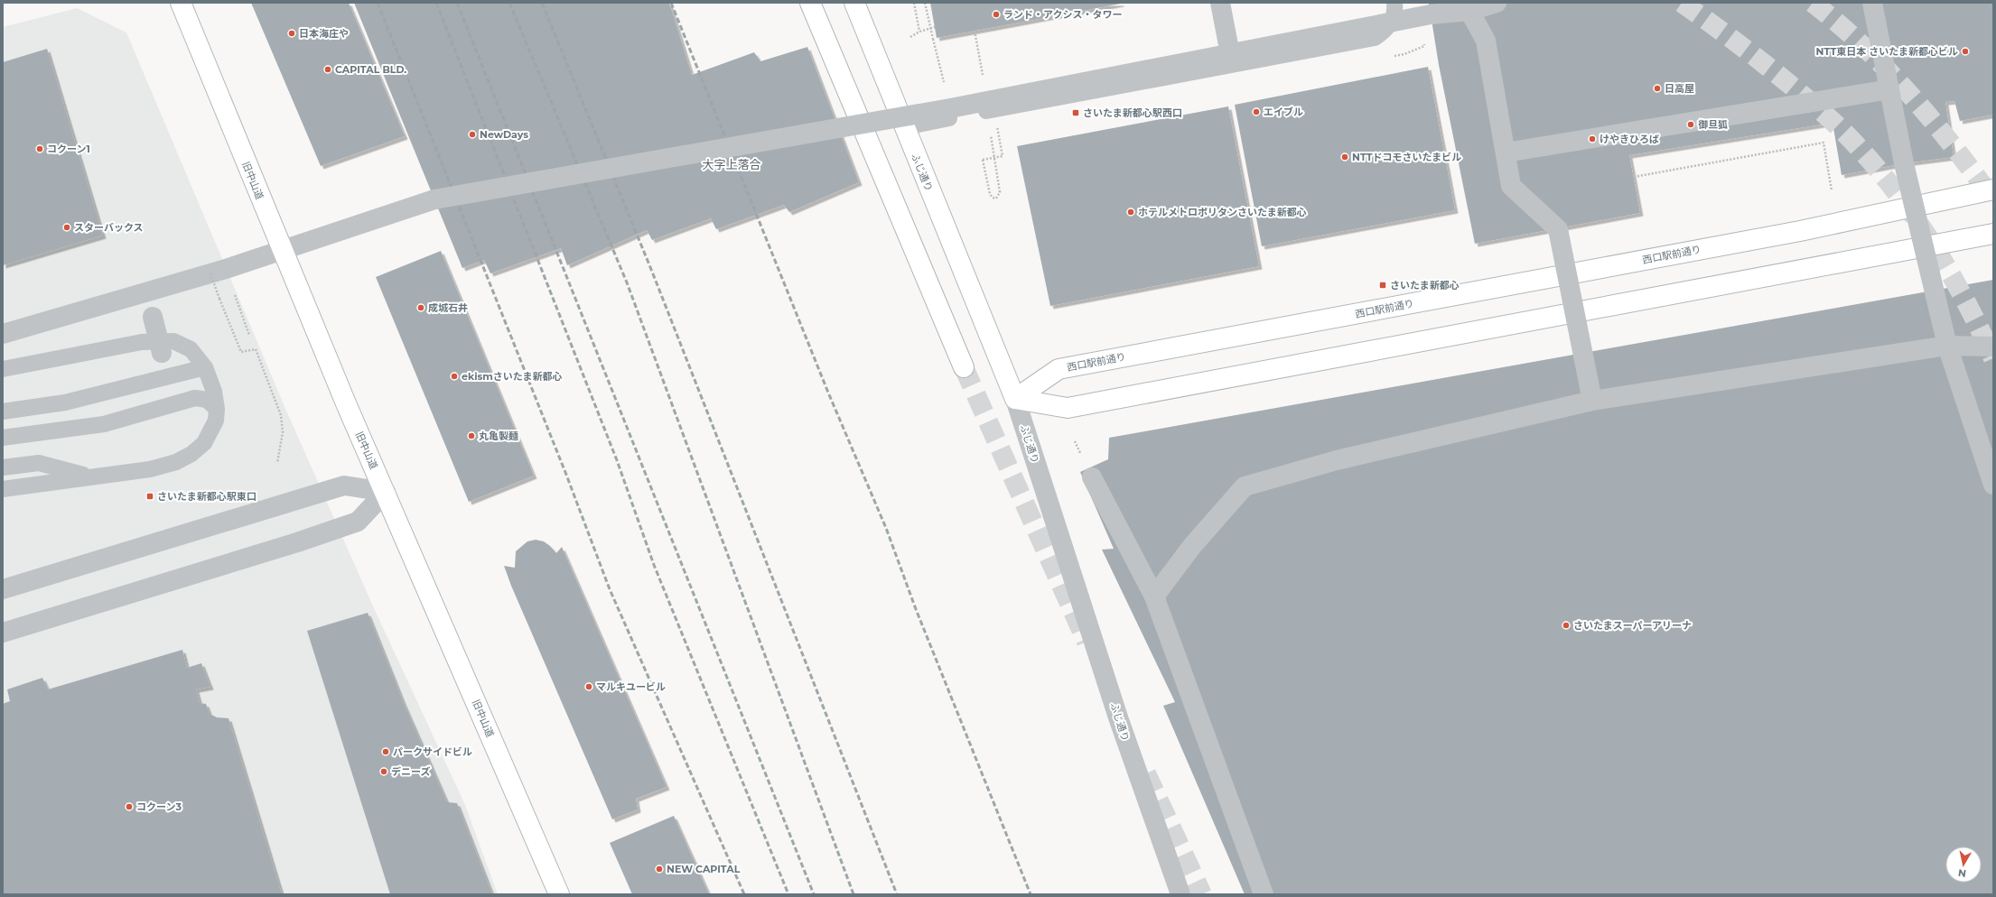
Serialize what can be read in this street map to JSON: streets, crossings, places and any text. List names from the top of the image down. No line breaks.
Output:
{"streets":{"main road":["ふじ通り","旧中山道","西口駅前通り"]},"crossings":[["ふじ通り","西口駅前通り"]],"districts":["大字上落合"],"places":{"other":["ランド・アクシス・タワー","日本海庄や","NTT東日本 さいたま新都心ビル","CAPITAL BLD.","日高屋","エイブル","御旦狐","NewDays","けやきひろば","コクーン1","NTTドコモさいたまビル","ホテルメトロポリタンさいたま新都心","スターバックス","成城石井","ekismさいたま新都心","丸亀製麺","さいたまスーパーアリーナ","マルキユービル","パークサイドビル","デニーズ","コクーン3","NEW CAPITAL"],"transit":["さいたま新都心駅西口","さいたま新都心","さいたま新都心駅東口"]},"north":"bottom"}
